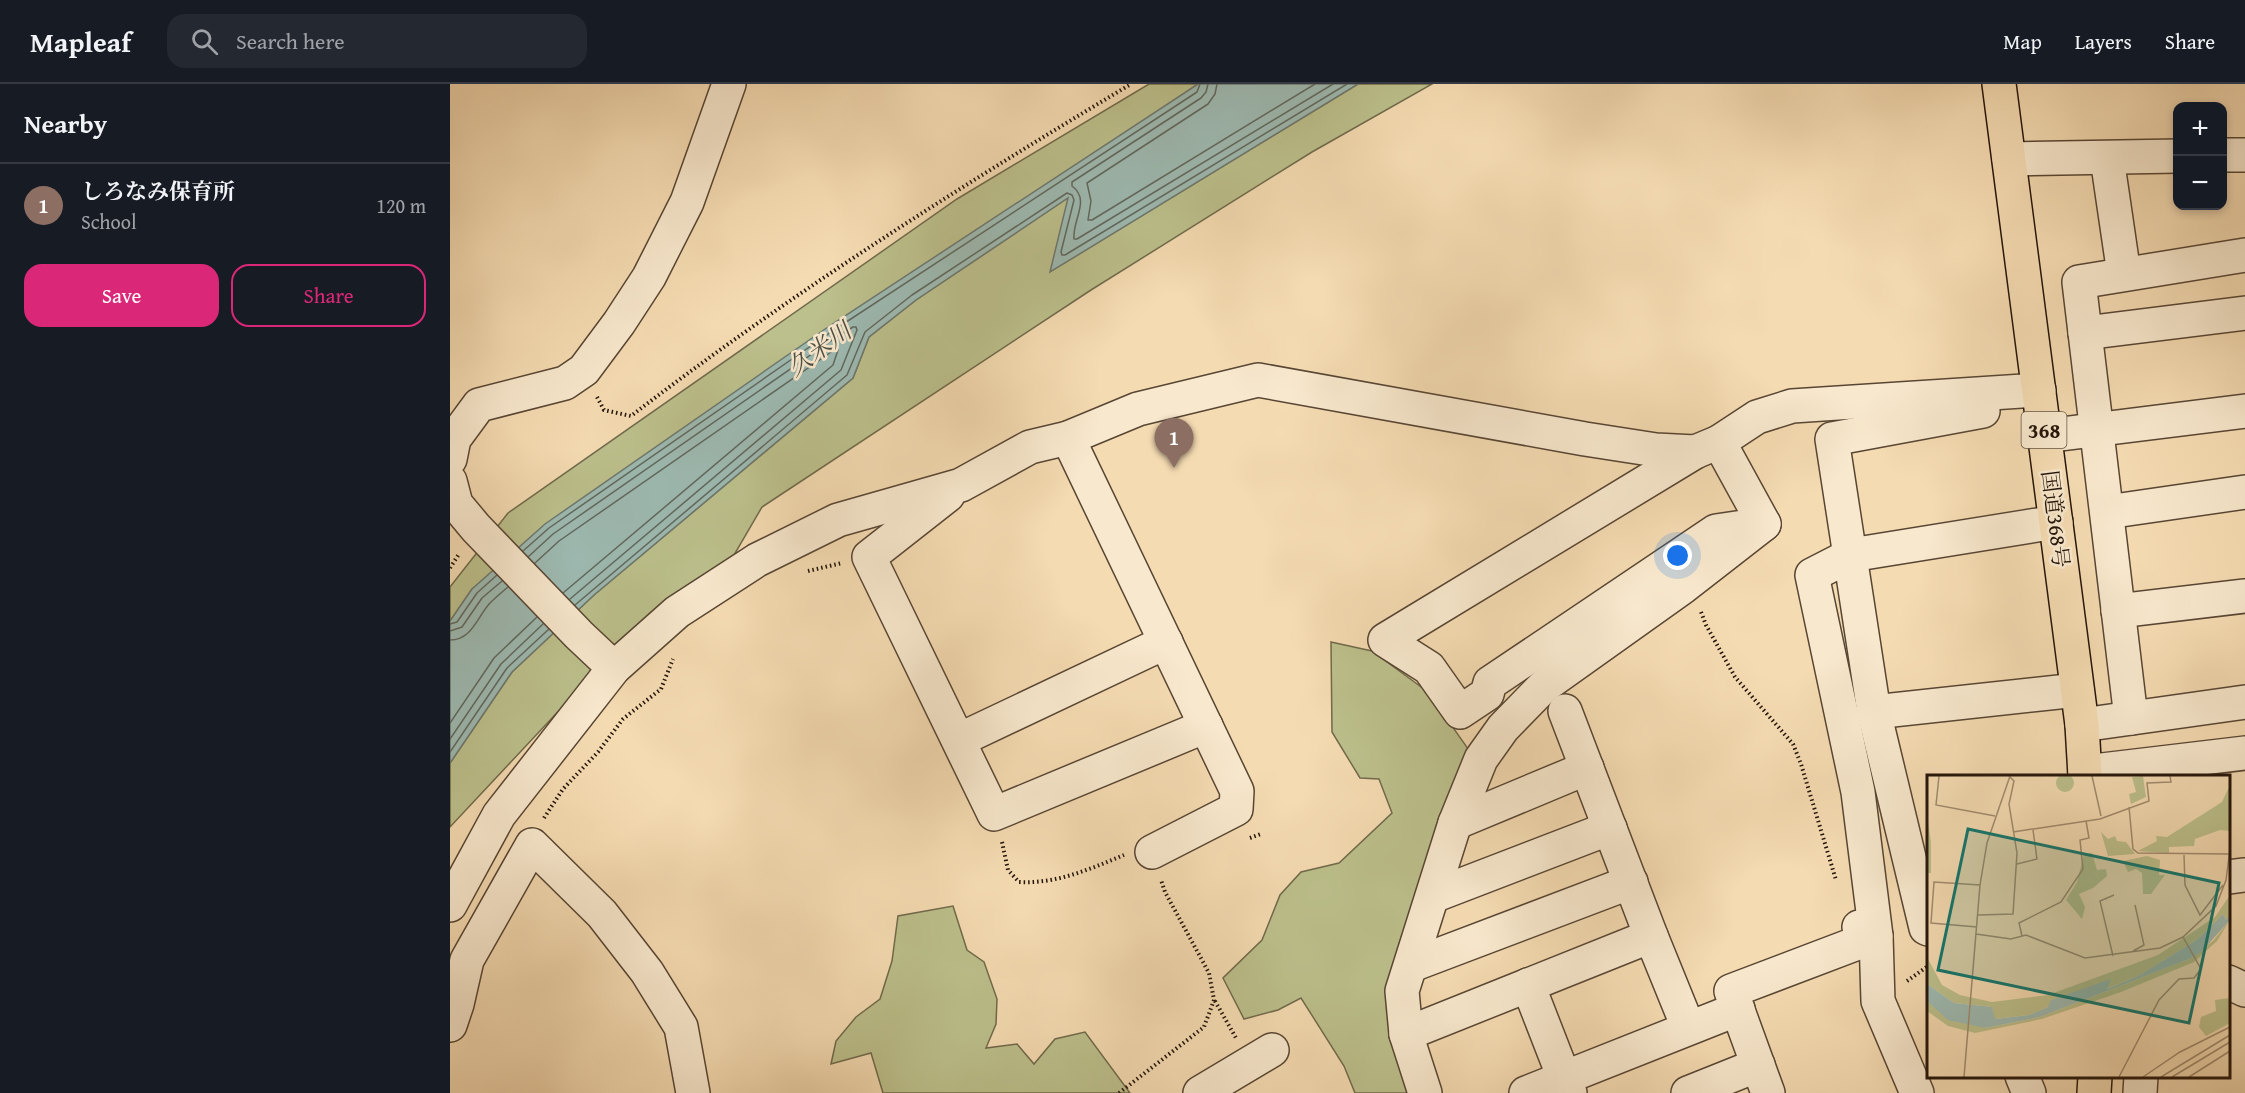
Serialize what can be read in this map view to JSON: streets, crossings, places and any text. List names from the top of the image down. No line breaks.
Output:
{"streets":{"highway":["368","国道368号"]},"water":["久米川"],"page":{"header":"Mapleaf","search":"Search here","nav":["Map","Layers","Share"],"heading":"Nearby","map_buttons":["+","−"],"list":[{"mark":"1","name":"しろなみ保育所","note":"School","value":"120 m"}],"buttons":["Save","Share"],"pins":"1"}}
